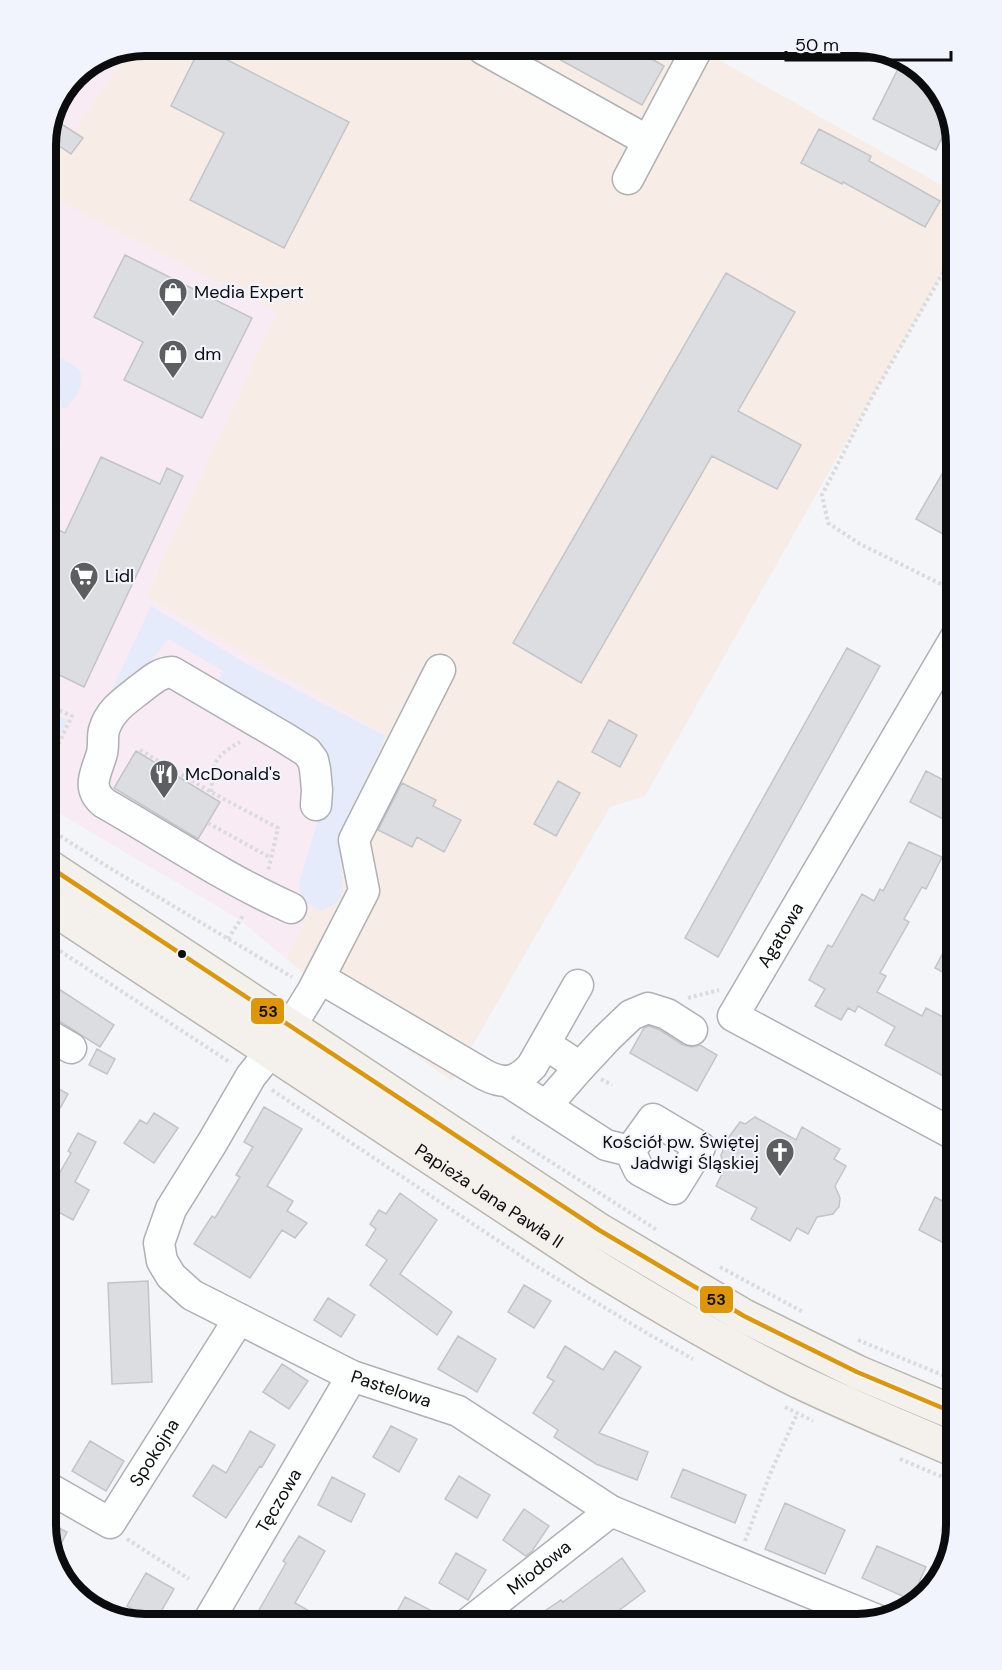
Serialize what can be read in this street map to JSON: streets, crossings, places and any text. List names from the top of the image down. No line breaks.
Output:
{"streets":{"main road":["Papieża Jana Pawła II"],"street":["Agatowa","Pastelowa","Spokojna","Tęczowa","Miodowa"]},"crossings":[["Papieża Jana Pawła II","Pastelowa"],["Pastelowa","Spokojna"],["Pastelowa","Tęczowa"],["Pastelowa","Miodowa"]],"places":{"shop":["Media Expert","dm"],"supermarket":["Lidl"],"restaurant":["McDonald's"],"church":["Kościół pw. Świętej Jadwigi Śląskiej"]},"lines":["transit line 53"],"scale_bar":"50 m"}
